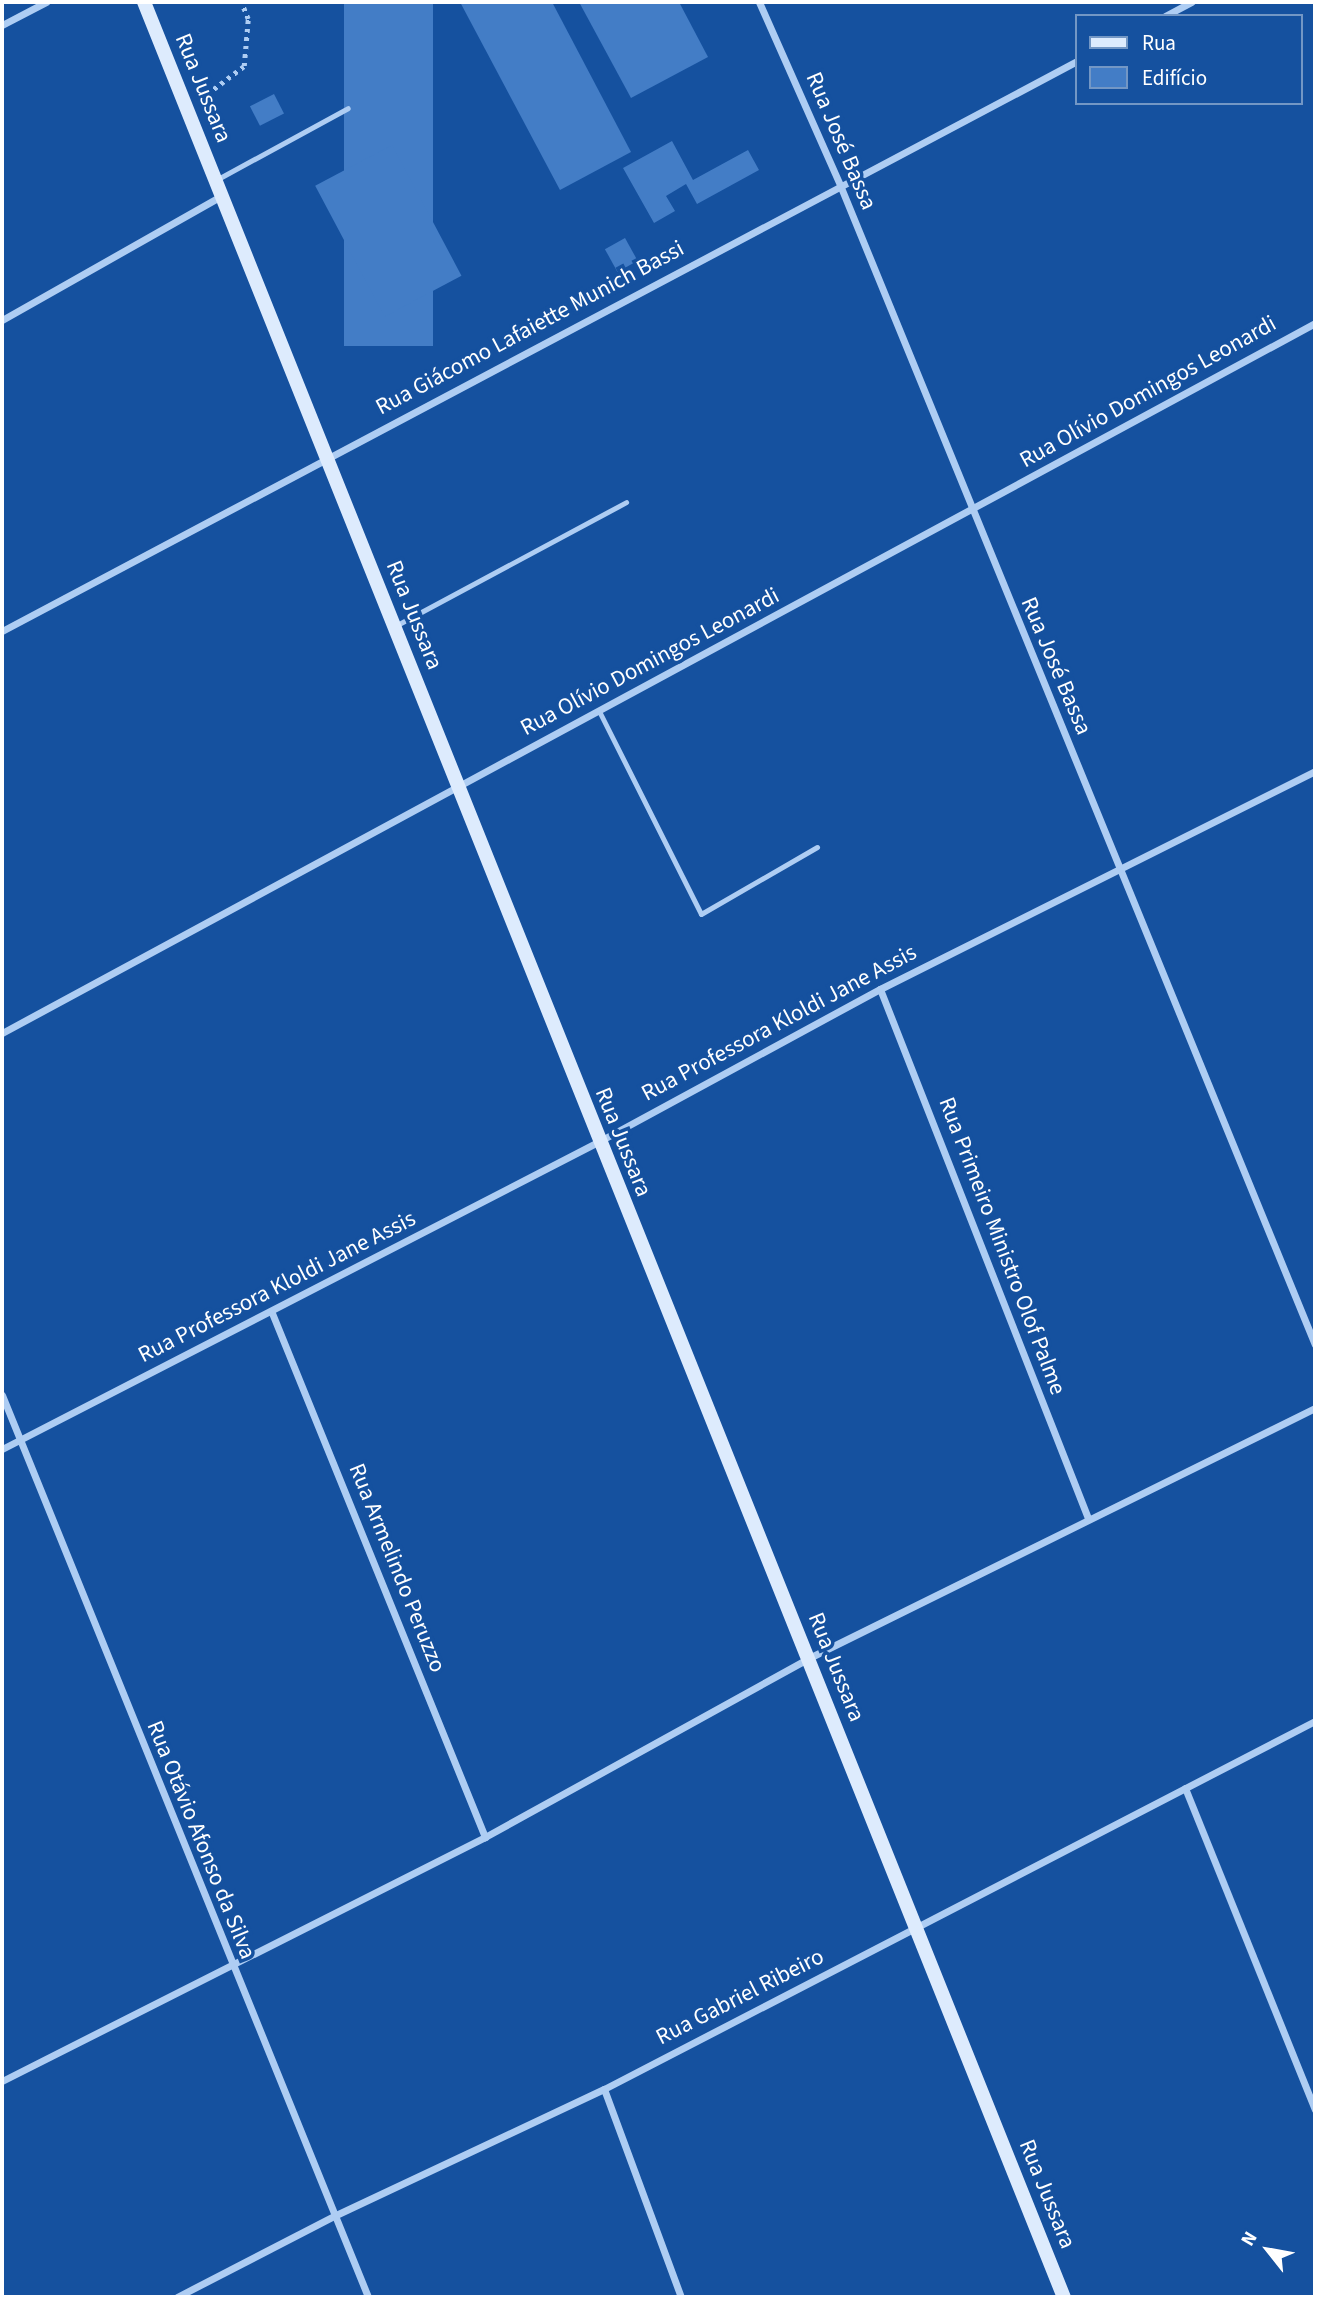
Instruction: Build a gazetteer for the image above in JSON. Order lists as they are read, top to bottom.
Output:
{
  "streets": {
    "street": [
      "Rua Jussara",
      "Rua José Bassa",
      "Rua Giácomo Lafaiette Munich Bassi",
      "Rua Olívio Domingos Leonardi",
      "Rua Professora Kloldi Jane Assis",
      "Rua Primeiro Ministro Olof Palme",
      "Rua Armelindo Peruzzo",
      "Rua Otávio Afonso da Silva",
      "Rua Gabriel Ribeiro"
    ]
  },
  "crossings": [
    ["Rua Jussara", "Rua Giácomo Lafaiette Munich Bassi"],
    ["Rua Jussara", "Rua Olívio Domingos Leonardi"],
    ["Rua Jussara", "Rua Professora Kloldi Jane Assis"],
    ["Rua Jussara", "Rua Gabriel Ribeiro"],
    ["Rua José Bassa", "Rua Giácomo Lafaiette Munich Bassi"],
    ["Rua José Bassa", "Rua Olívio Domingos Leonardi"],
    ["Rua José Bassa", "Rua Professora Kloldi Jane Assis"],
    ["Rua Professora Kloldi Jane Assis", "Rua Primeiro Ministro Olof Palme"],
    ["Rua Professora Kloldi Jane Assis", "Rua Armelindo Peruzzo"],
    ["Rua Professora Kloldi Jane Assis", "Rua Otávio Afonso da Silva"],
    ["Rua Otávio Afonso da Silva", "Rua Gabriel Ribeiro"]
  ],
  "legend": ["Rua", "Edifício"],
  "north": "top left"
}
